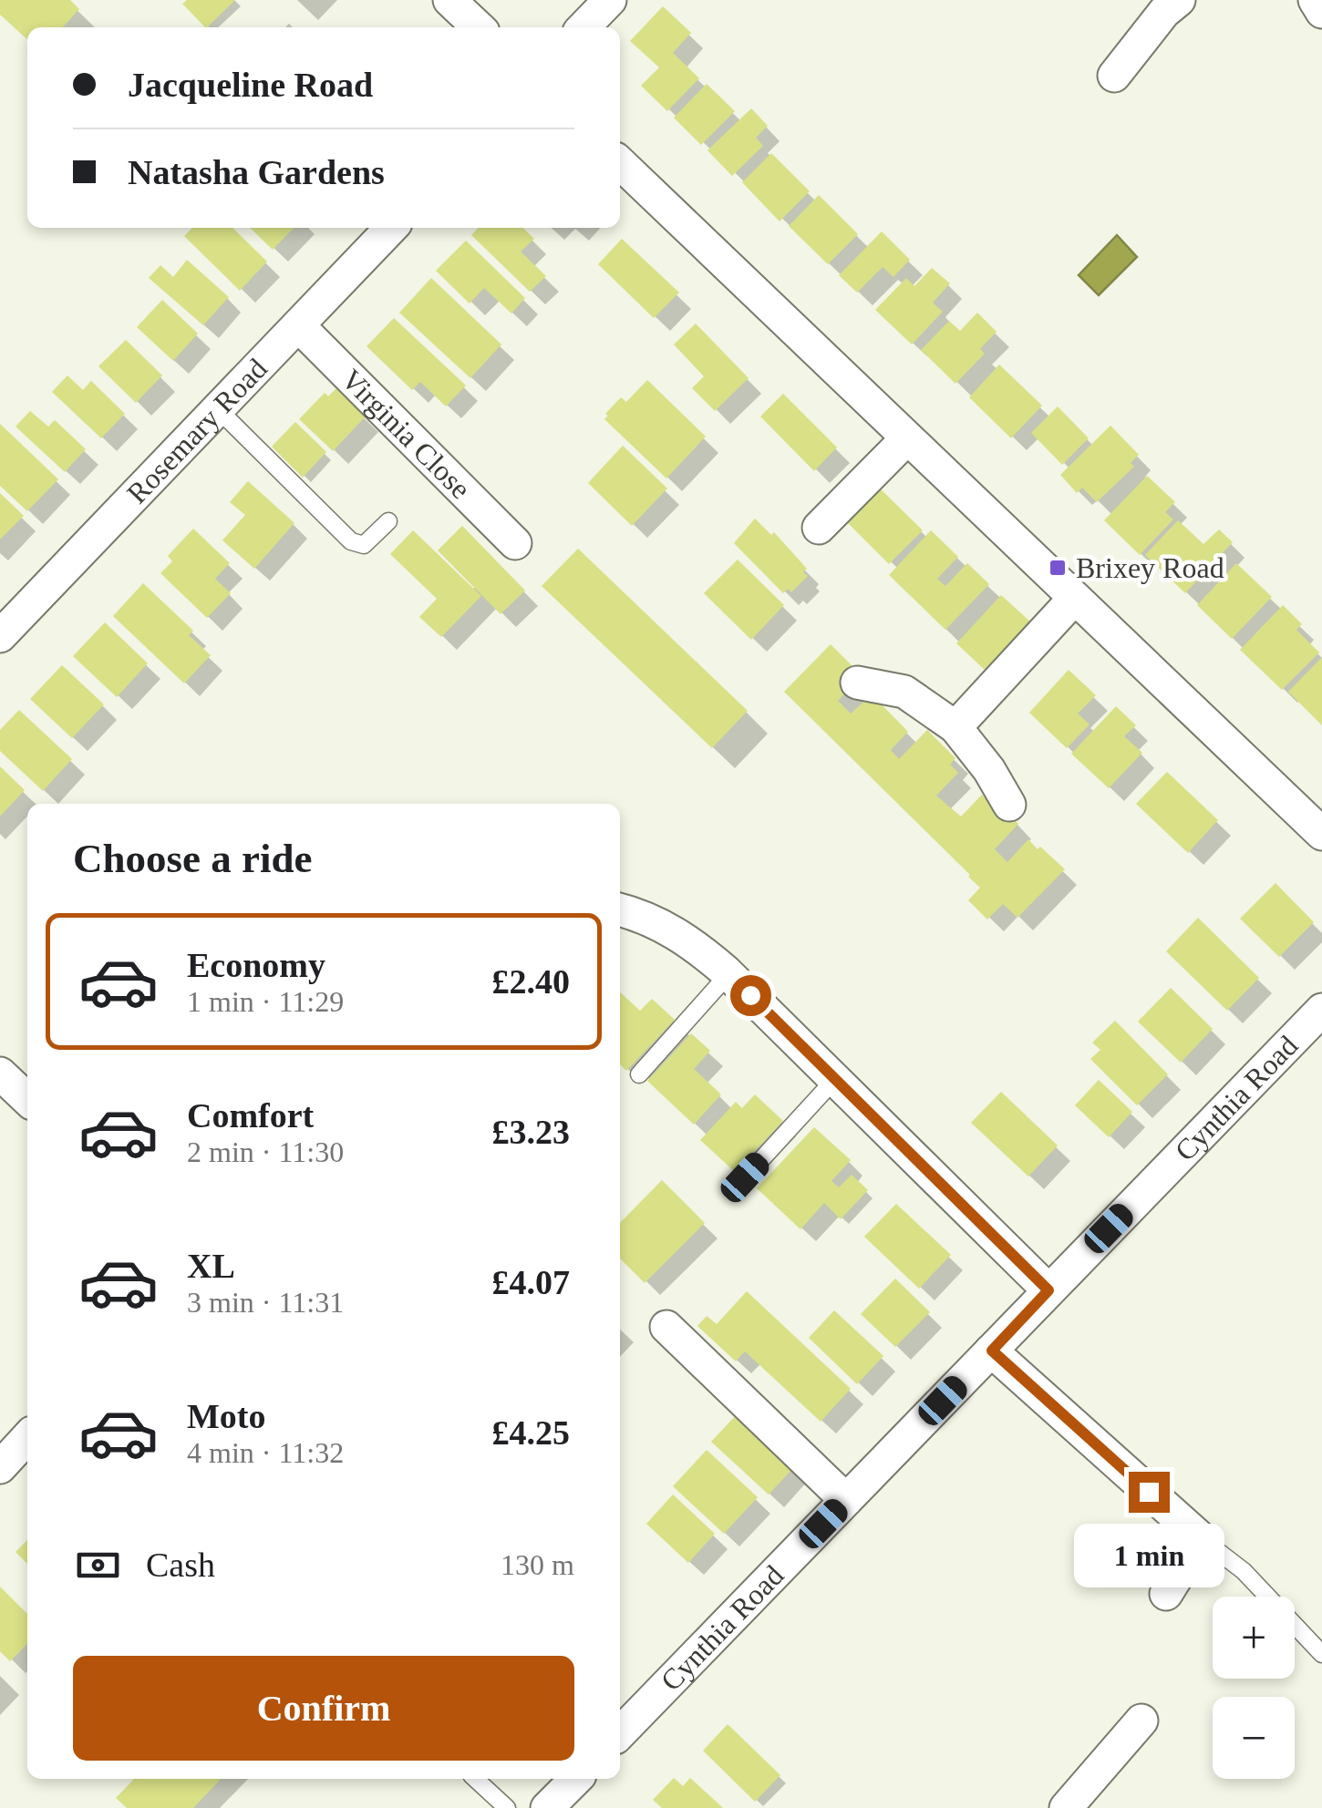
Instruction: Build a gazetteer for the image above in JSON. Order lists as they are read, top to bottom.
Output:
{
  "streets": {
    "street": ["Rosemary Road", "Virginia Close", "Cynthia Road"]
  },
  "crossings": [
    ["Rosemary Road", "Virginia Close"]
  ],
  "places": {
    "transit": ["Brixey Road"]
  },
  "page": {
    "banner": ["Jacqueline Road", "Natasha Gardens"],
    "heading": "Choose a ride",
    "list": [
      {
        "name": "Economy",
        "note": "1 min · 11:29",
        "value": "£2.40"
      },
      {
        "name": "Comfort",
        "note": "2 min · 11:30",
        "value": "£3.23"
      },
      {
        "name": "XL",
        "note": "3 min · 11:31",
        "value": "£4.07"
      },
      {
        "name": "Moto",
        "note": "4 min · 11:32",
        "value": "£4.25"
      }
    ],
    "pay": ["Cash", "130 m"],
    "bubble": "1 min",
    "map_buttons": ["+", "−"],
    "buttons": "Confirm"
  }
}
